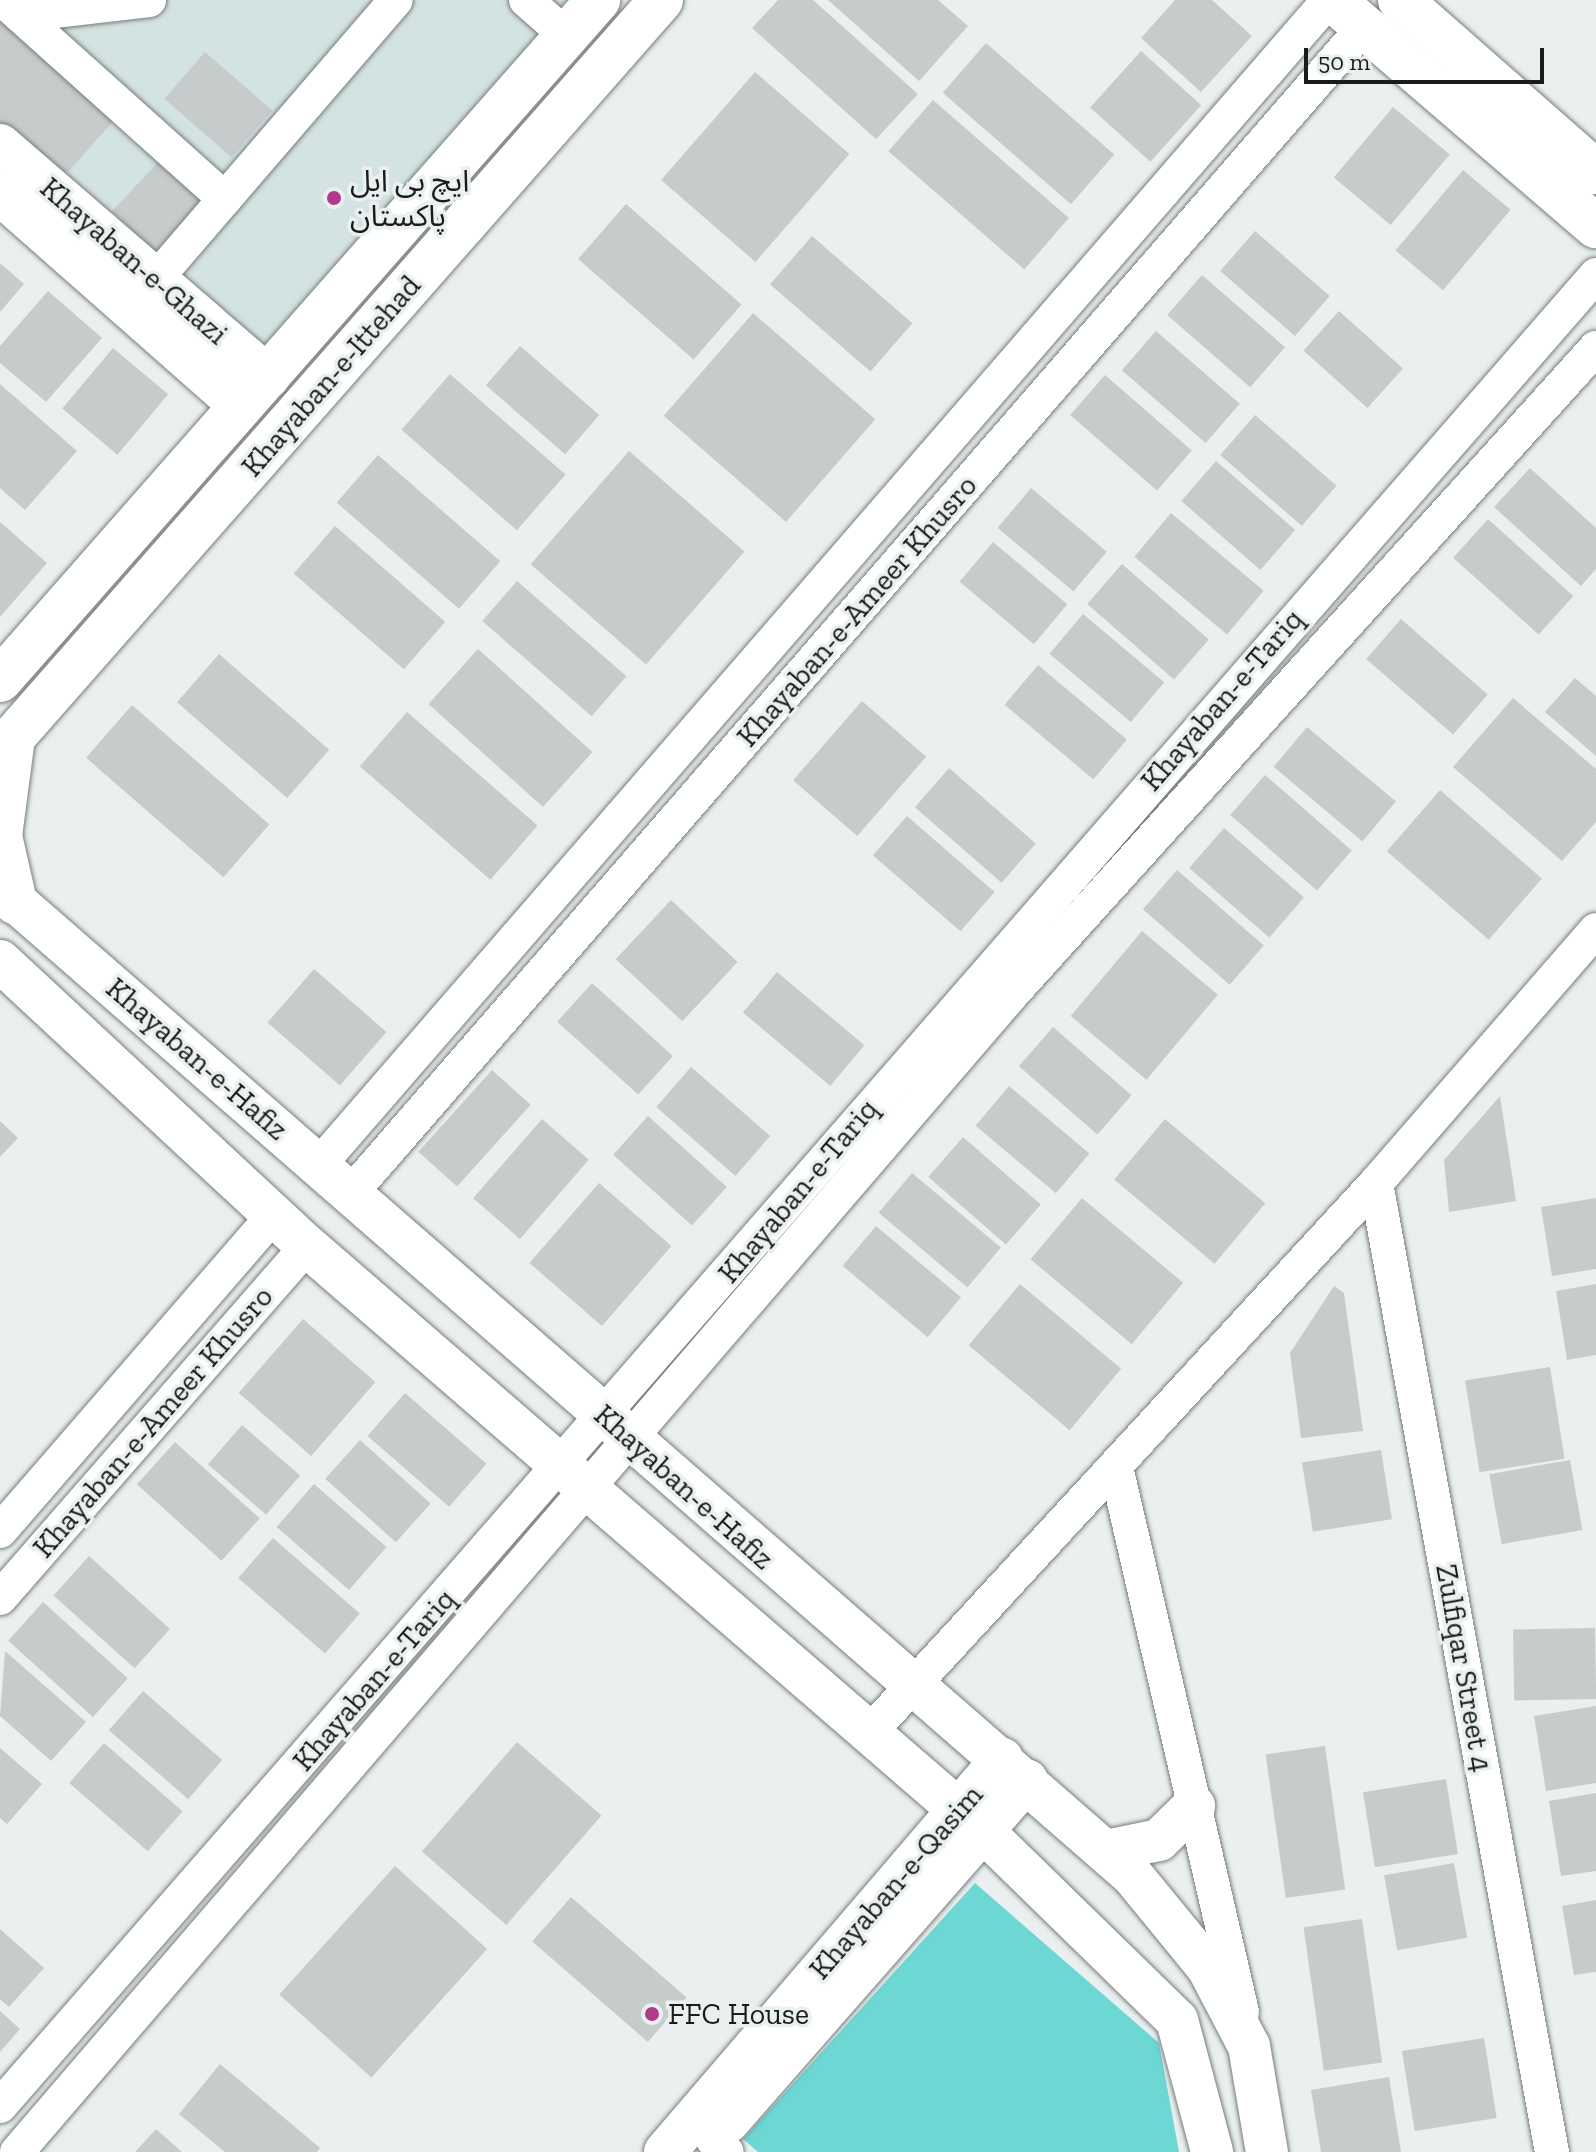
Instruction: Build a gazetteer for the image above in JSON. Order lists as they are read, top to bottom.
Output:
{
  "streets": {
    "main road": ["Khayaban-e-Ittehad"],
    "street": [
      "Khayaban-e-Ghazi",
      "Khayaban-e-Ameer Khusro",
      "Khayaban-e-Tariq",
      "Khayaban-e-Hafiz",
      "Zulfiqar Street 4",
      "Khayaban-e-Qasim"
    ]
  },
  "crossings": [
    ["Khayaban-e-Ghazi", "Khayaban-e-Ittehad"],
    ["Khayaban-e-Ameer Khusro", "Khayaban-e-Hafiz"],
    ["Khayaban-e-Tariq", "Khayaban-e-Hafiz"],
    ["Khayaban-e-Hafiz", "Khayaban-e-Qasim"]
  ],
  "places": ["ایچ بی ایل پاکستان", "FFC House"],
  "scale_bar": "50 m"
}
